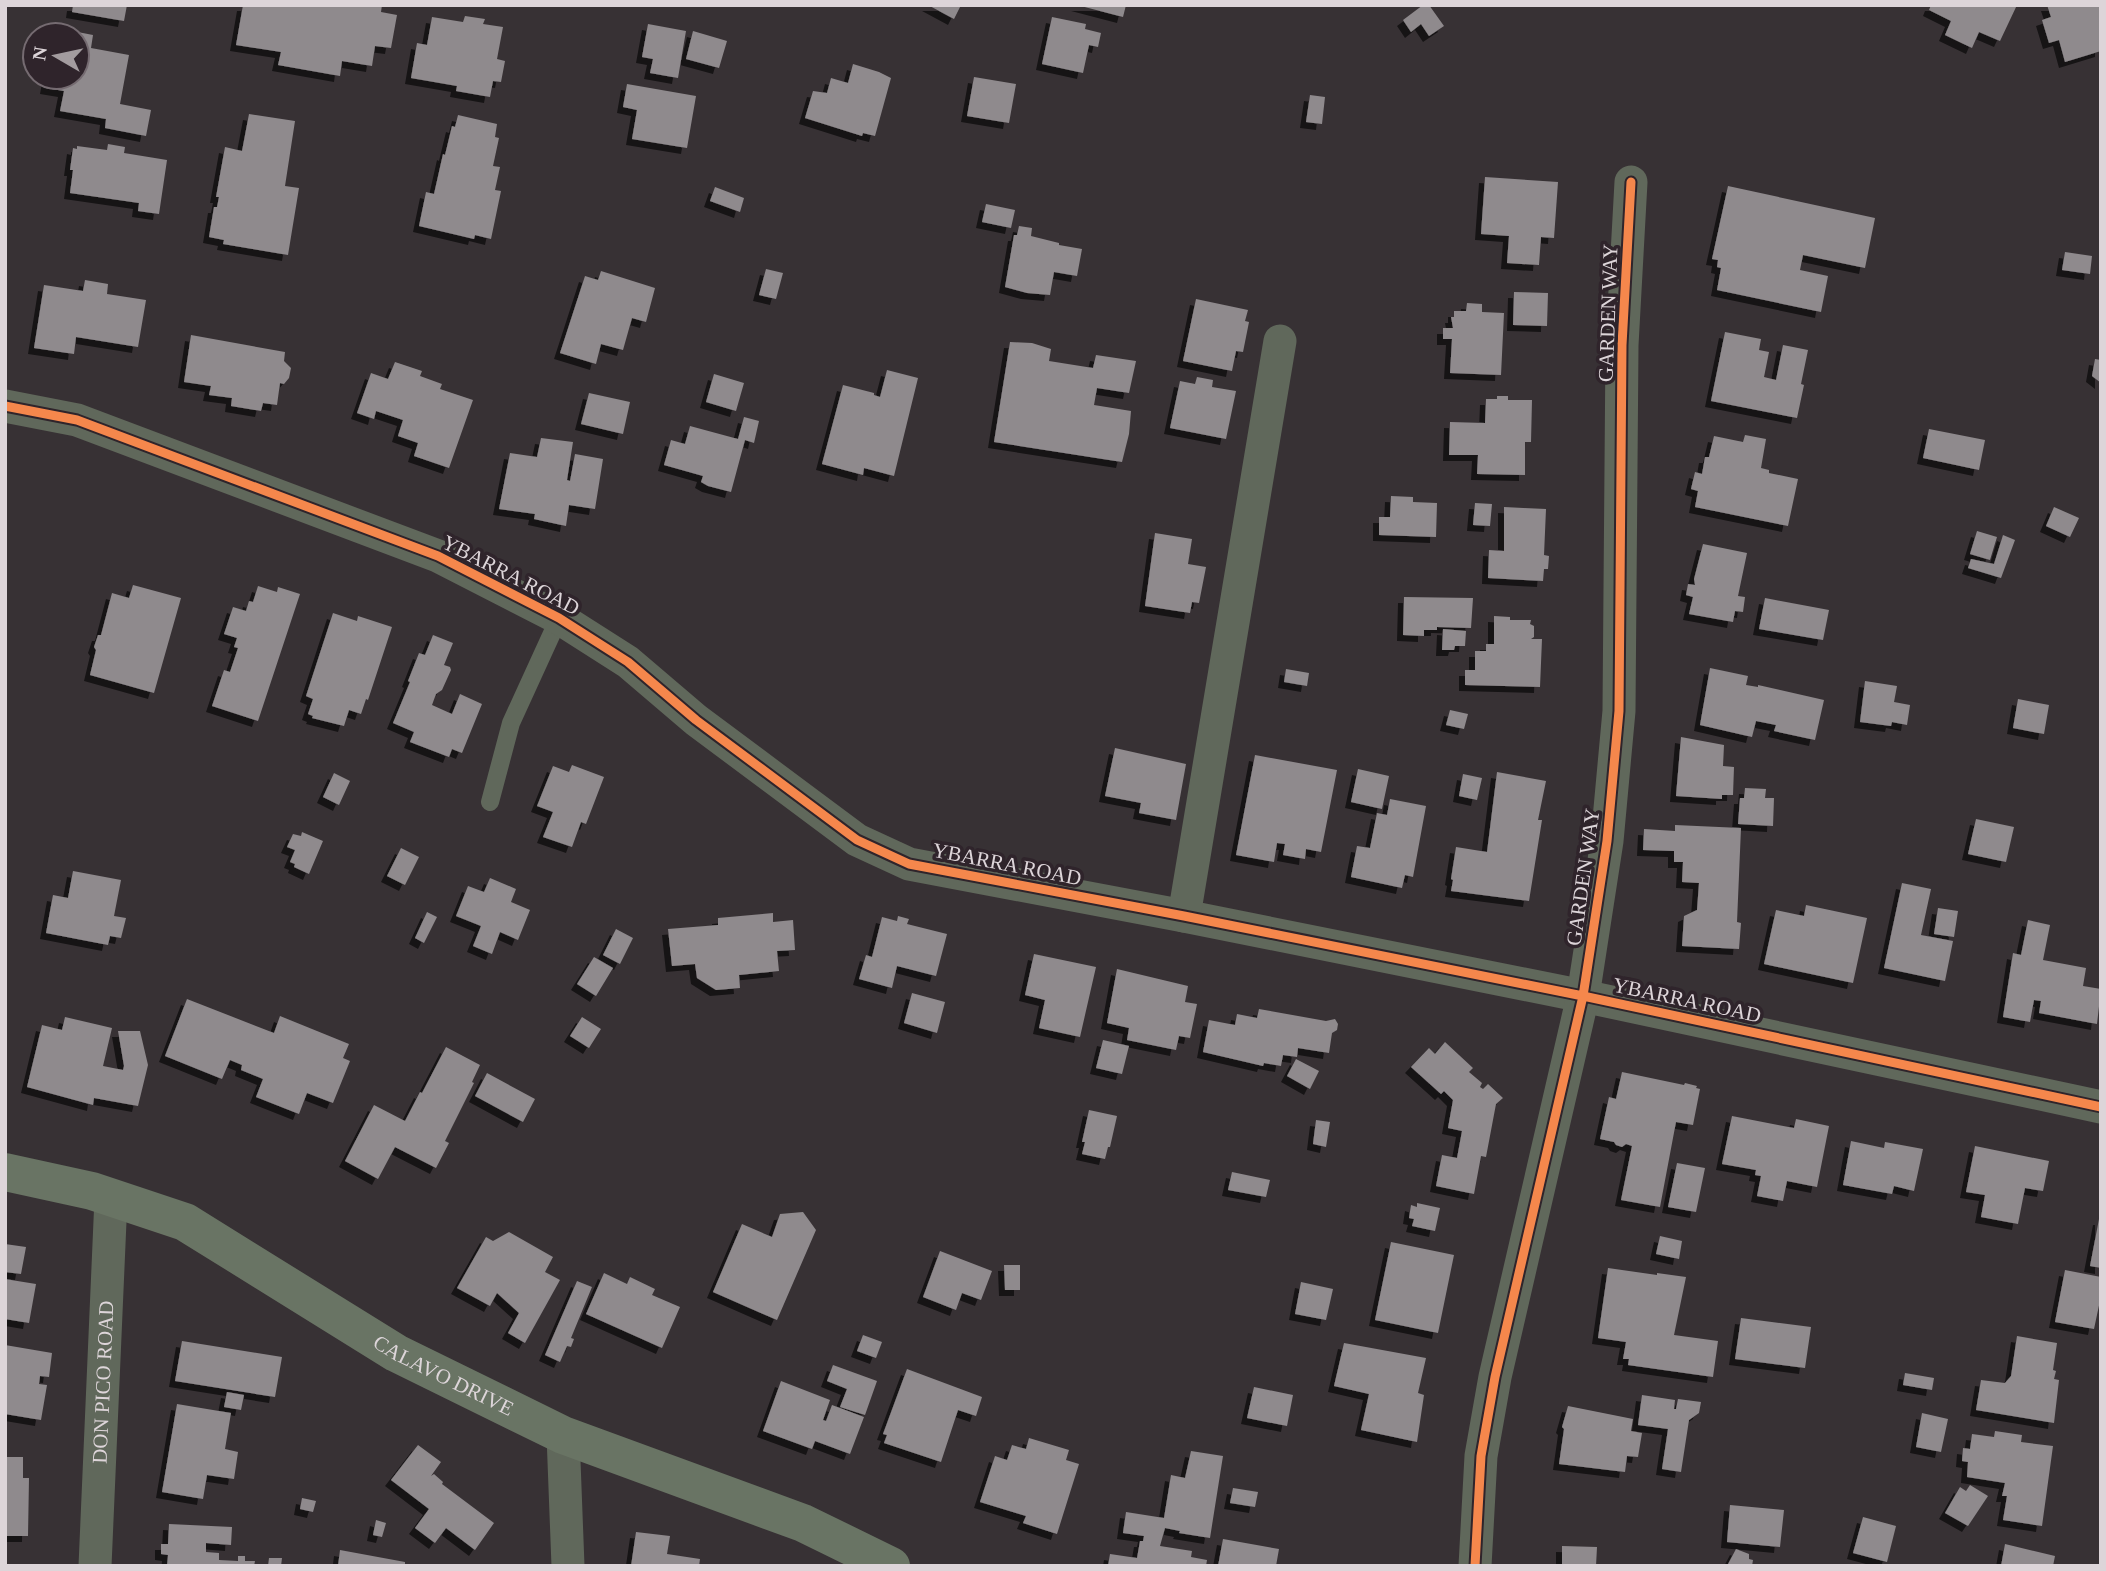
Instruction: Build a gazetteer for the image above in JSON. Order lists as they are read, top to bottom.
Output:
{
  "streets": {
    "street": [
      "GARDEN WAY",
      "YBARRA ROAD",
      "CALAVO DRIVE",
      "DON PICO ROAD"
    ]
  },
  "crossings": [
    ["GARDEN WAY", "YBARRA ROAD"],
    ["CALAVO DRIVE", "DON PICO ROAD"]
  ],
  "north": "left"
}
